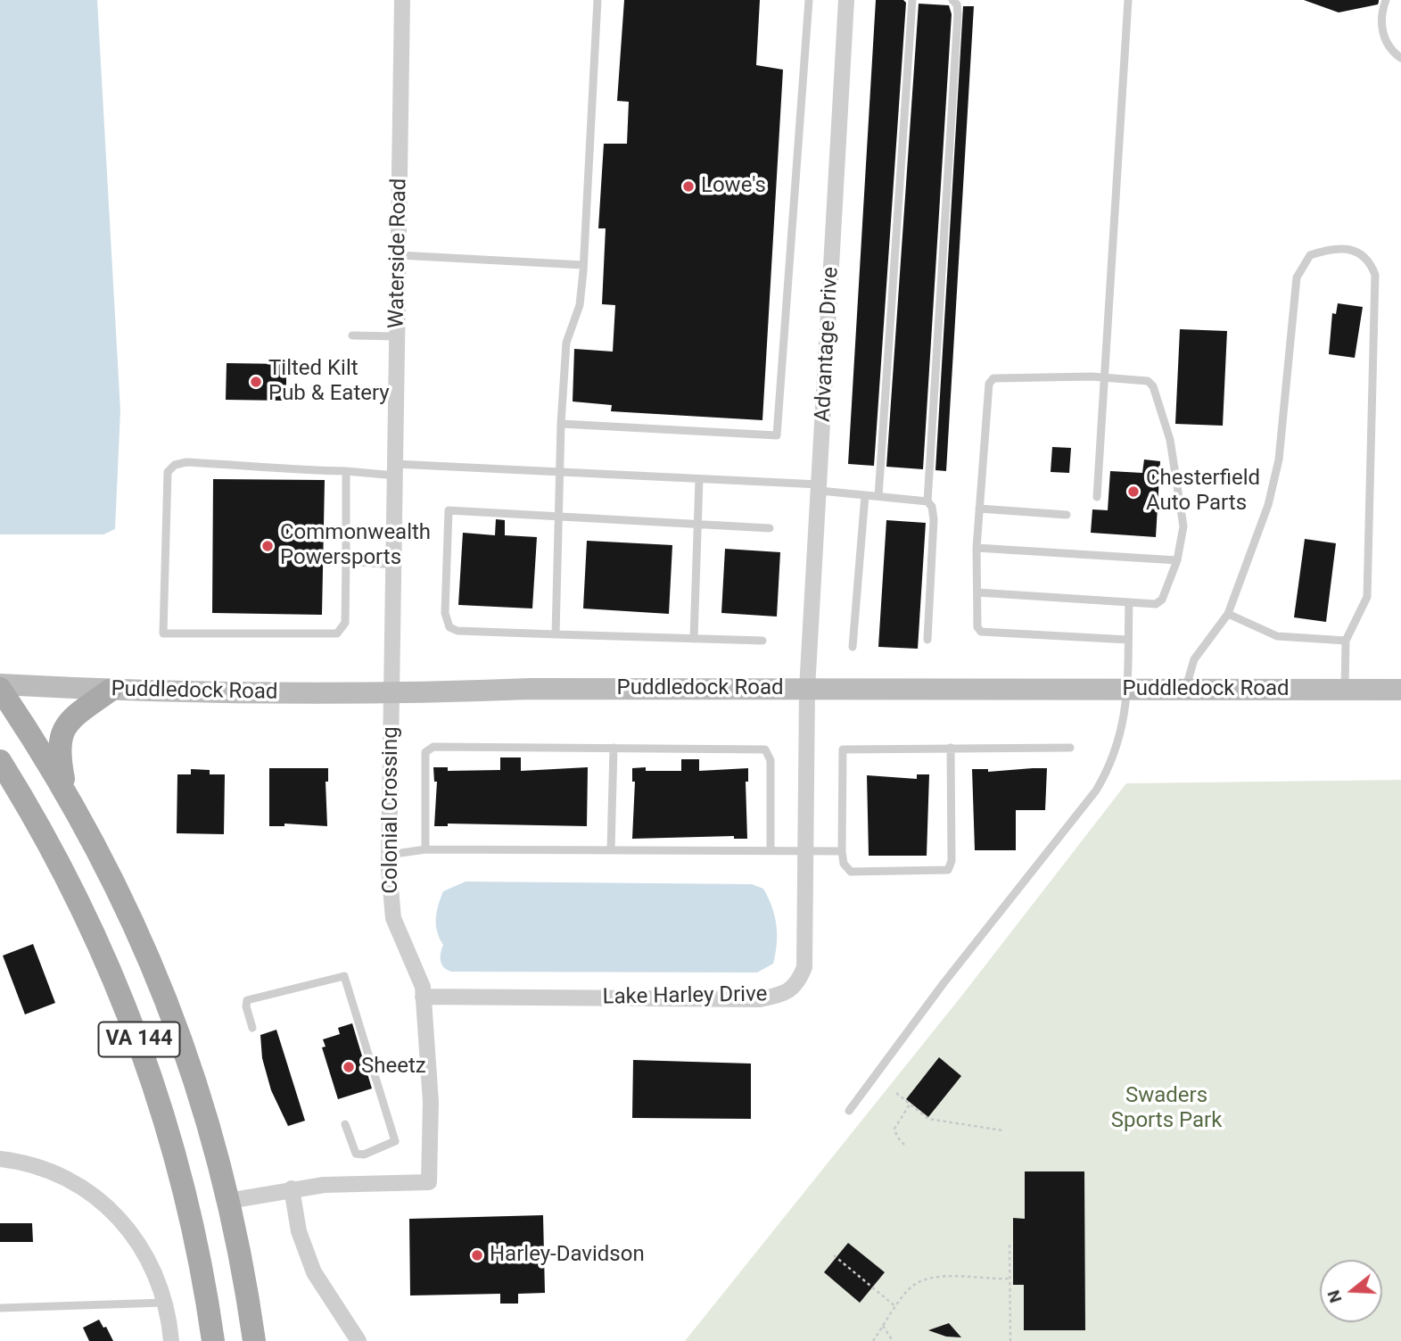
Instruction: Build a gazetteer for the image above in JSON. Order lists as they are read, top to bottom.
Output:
{
  "streets": {
    "main road": ["Puddledock Road", "VA 144"],
    "street": [
      "Waterside Road",
      "Advantage Drive",
      "Colonial Crossing",
      "Lake Harley Drive"
    ]
  },
  "crossings": [
    ["Waterside Road", "Puddledock Road"],
    ["Waterside Road", "Colonial Crossing"],
    ["Advantage Drive", "Puddledock Road"],
    ["Advantage Drive", "Lake Harley Drive"],
    ["Puddledock Road", "Colonial Crossing"],
    ["Puddledock Road", "Lake Harley Drive"],
    ["Puddledock Road", "VA 144"],
    ["Colonial Crossing", "Lake Harley Drive"]
  ],
  "parks": ["Swaders Sports Park"],
  "places": [
    "Lowe's",
    "Tilted Kilt Pub & Eatery",
    "Chesterfield Auto Parts",
    "Commonwealth Powersports",
    "Sheetz",
    "Harley-Davidson"
  ],
  "north": "left"
}
